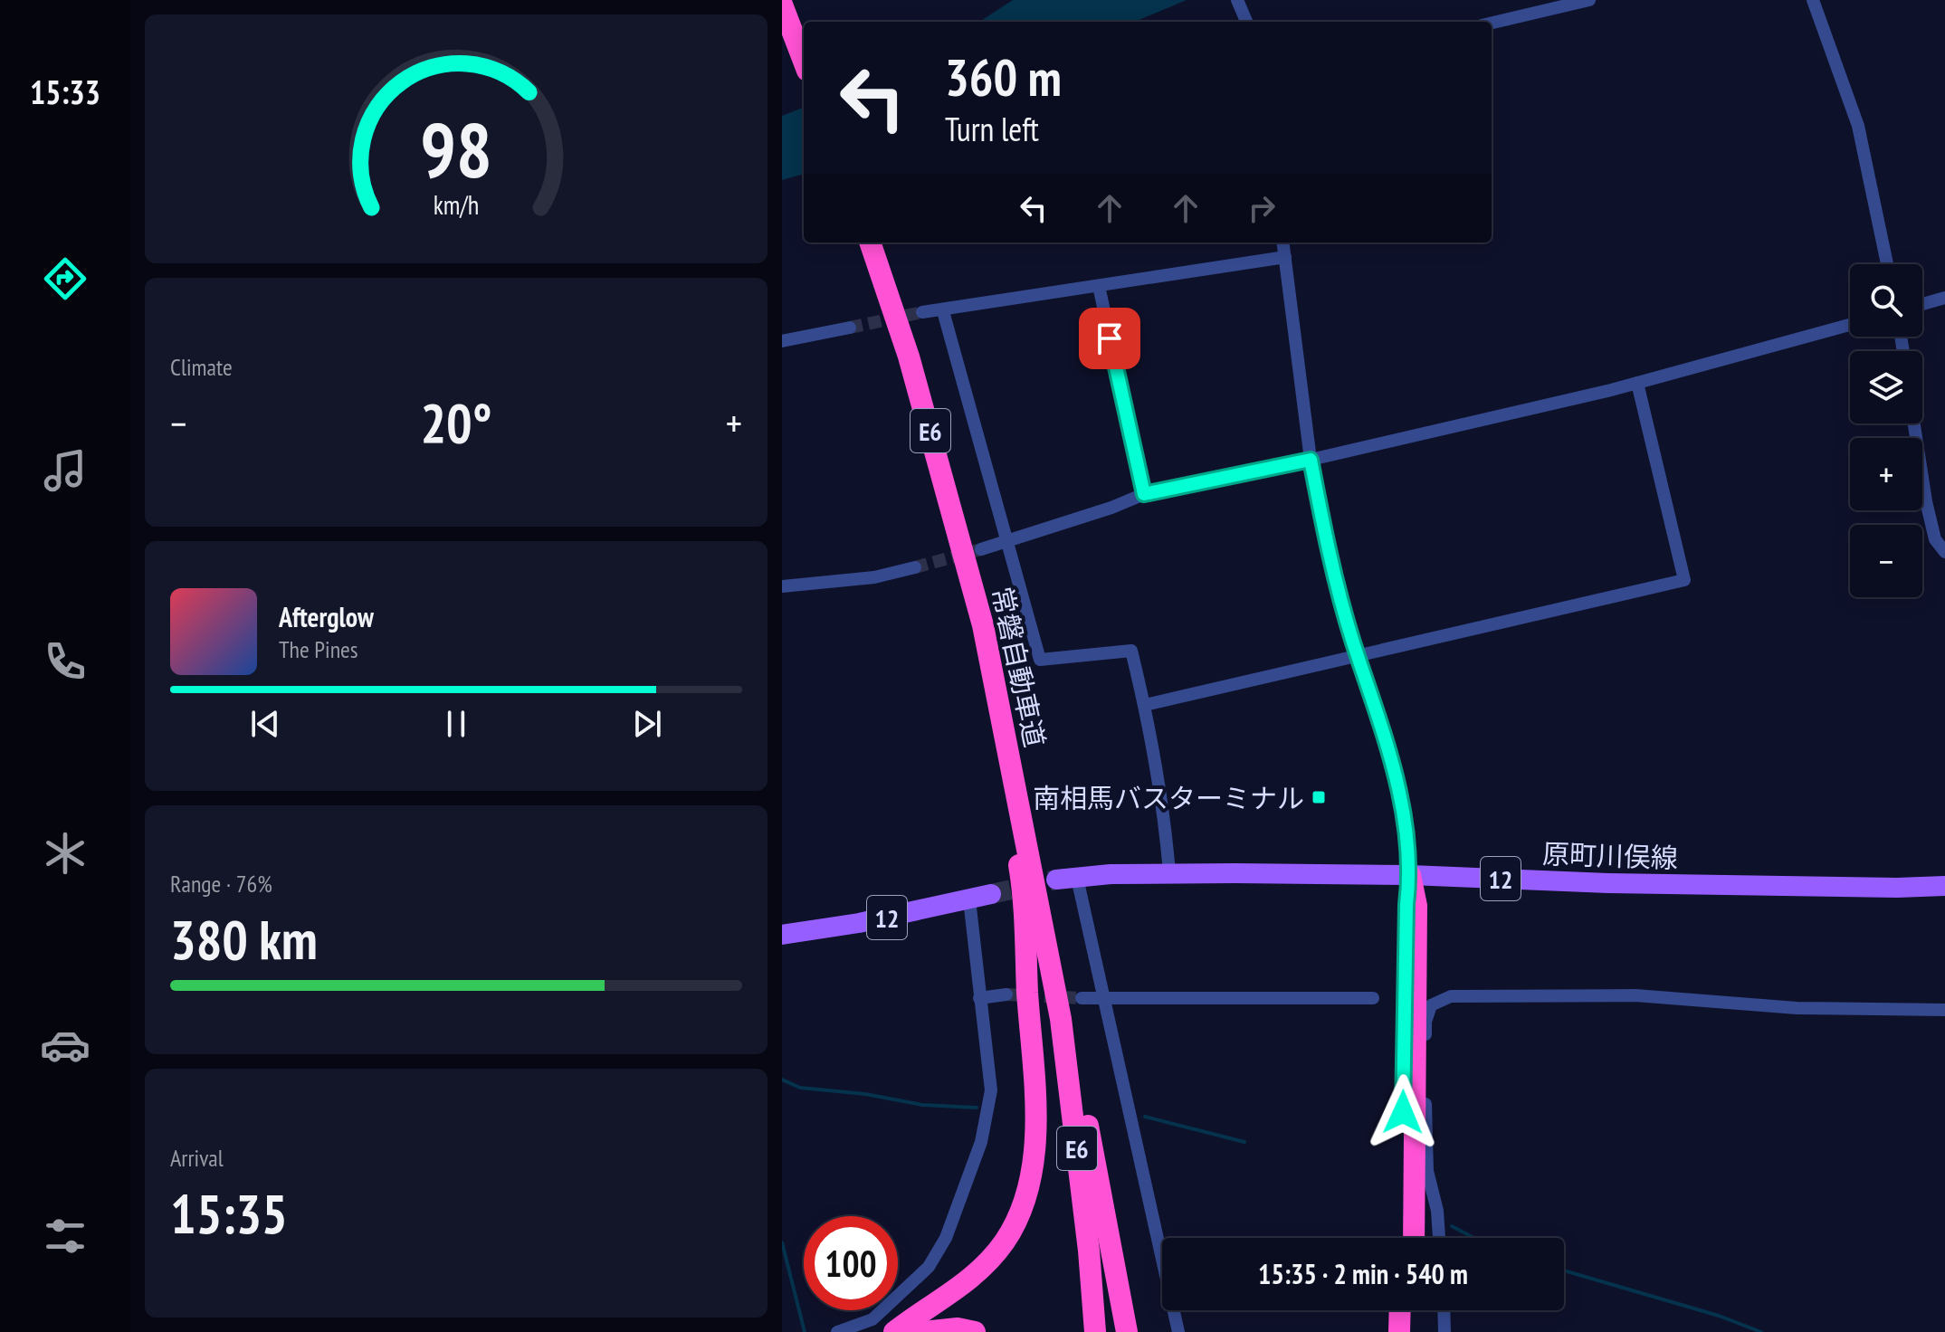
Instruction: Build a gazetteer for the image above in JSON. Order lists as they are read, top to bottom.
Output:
{
  "streets": {
    "highway": ["E6", "常磐自動車道"],
    "main road": ["原町川俣線", "12"]
  },
  "places": {
    "transit": ["南相馬バスターミナル"]
  },
  "page": {
    "tabs": "15:33",
    "turn": ["360 m", "Turn left"],
    "map_buttons": ["+", "−"],
    "tile": [
      "Climate",
      ["Range · 76%", "380 km"],
      ["Arrival", "15:35"]
    ],
    "heat": ["−", "20°", "+"],
    "song": ["Afterglow", "The Pines"],
    "limit": "100",
    "trip": "15:35 · 2 min · 540 m",
    "gauge": ["98", "km/h"]
  }
}
